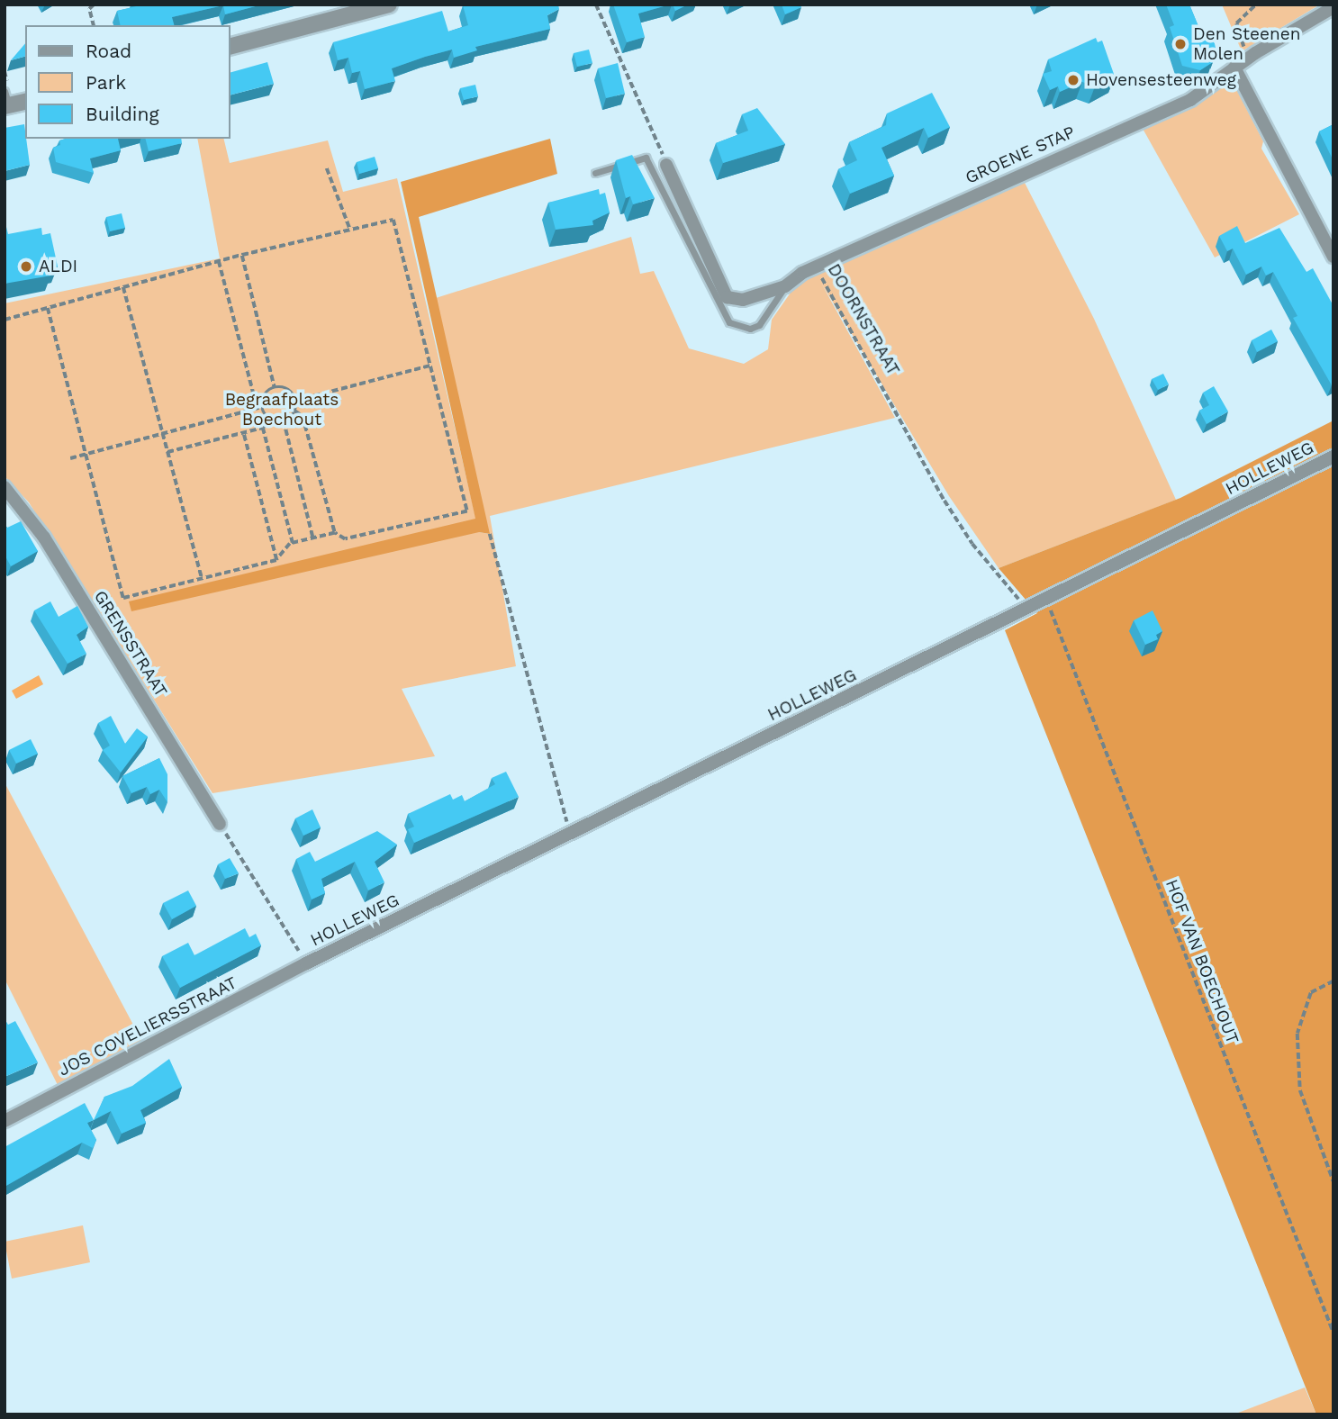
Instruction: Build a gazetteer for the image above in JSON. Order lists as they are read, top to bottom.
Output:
{
  "streets": {
    "street": [
      "GROENE STAP",
      "DOORNSTRAAT",
      "HOLLEWEG",
      "GRENSSTRAAT",
      "JOS COVELIERSSTRAAT"
    ],
    "path": ["HOF VAN BOECHOUT"]
  },
  "crossings": [
    ["GROENE STAP", "DOORNSTRAAT"],
    ["DOORNSTRAAT", "HOLLEWEG"],
    ["HOLLEWEG", "HOF VAN BOECHOUT"],
    ["HOLLEWEG", "JOS COVELIERSSTRAAT"]
  ],
  "parks": ["Begraafplaats Boechout"],
  "places": ["Den Steenen Molen", "Hovensesteenweg", "ALDI"],
  "legend": ["Road", "Park", "Building"]
}
